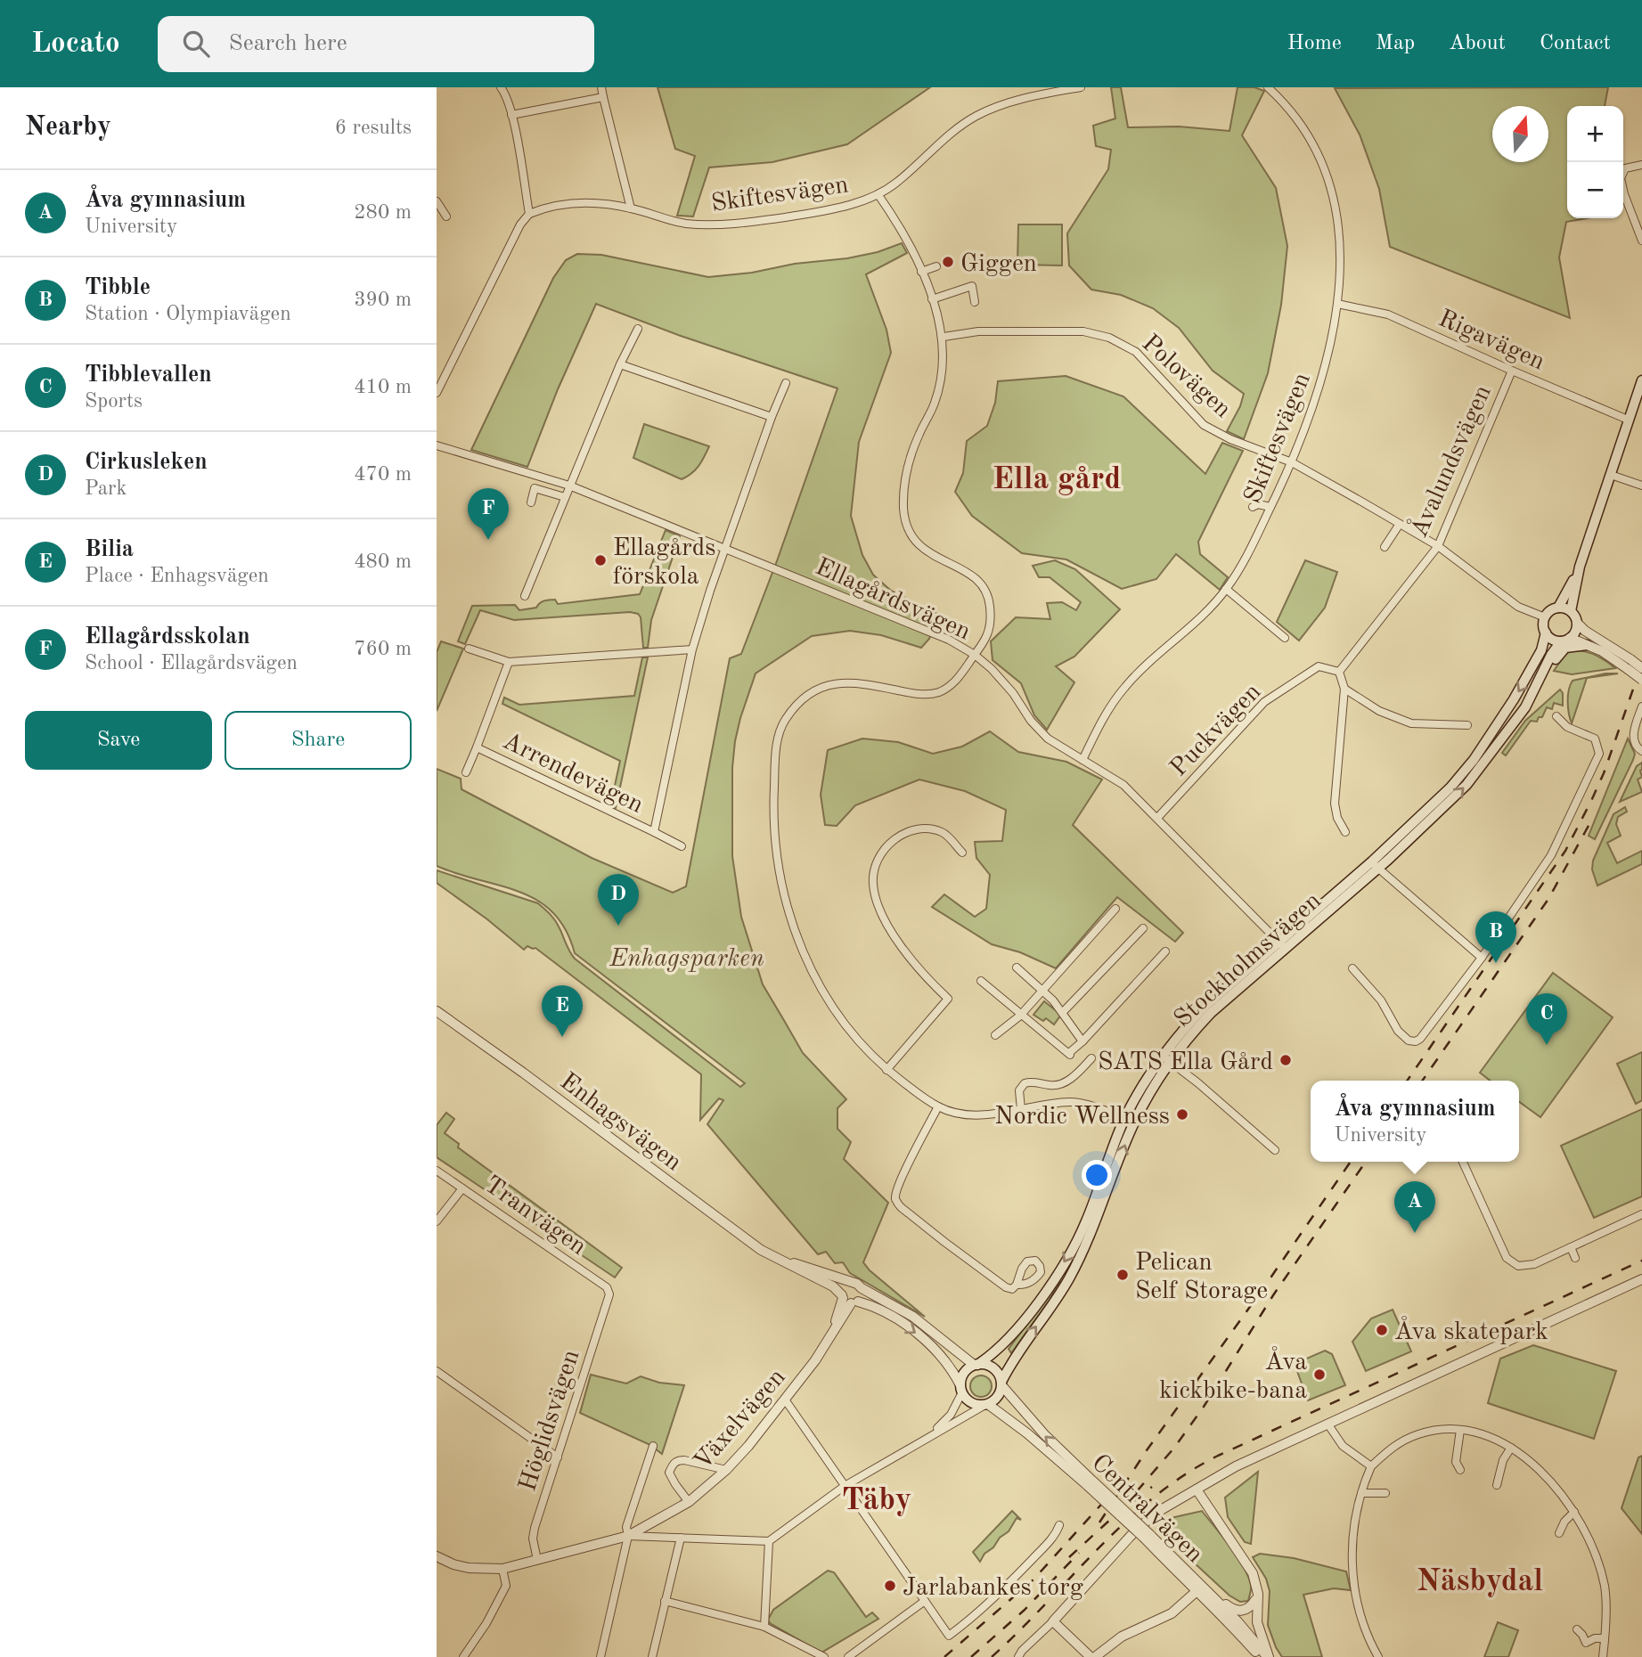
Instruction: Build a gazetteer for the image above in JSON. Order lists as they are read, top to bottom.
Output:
{
  "streets": {
    "main road": ["Stockholmsvägen"],
    "street": [
      "Skiftesvägen",
      "Rigavägen",
      "Polovägen",
      "Åvalundsvägen",
      "Ellagårdsvägen",
      "Puckvägen",
      "Arrendevägen",
      "Enhagsvägen",
      "Tranvägen",
      "Växelvägen",
      "Höglidsvägen",
      "Centralvägen"
    ]
  },
  "crossings": [
    ["Skiftesvägen", "Rigavägen"],
    ["Skiftesvägen", "Polovägen"],
    ["Skiftesvägen", "Ellagårdsvägen"],
    ["Rigavägen", "Åvalundsvägen"],
    ["Polovägen", "Åvalundsvägen"],
    ["Polovägen", "Stockholmsvägen"],
    ["Åvalundsvägen", "Puckvägen"],
    ["Ellagårdsvägen", "Puckvägen"],
    ["Ellagårdsvägen", "Arrendevägen"],
    ["Ellagårdsvägen", "Stockholmsvägen"],
    ["Stockholmsvägen", "Enhagsvägen"],
    ["Stockholmsvägen", "Centralvägen"],
    ["Enhagsvägen", "Växelvägen"],
    ["Enhagsvägen", "Centralvägen"],
    ["Tranvägen", "Höglidsvägen"],
    ["Växelvägen", "Höglidsvägen"]
  ],
  "districts": ["Ella gård", "Täby", "Näsbydal"],
  "parks": ["Enhagsparken"],
  "places": [
    "Giggen",
    "Ellagårds förskola",
    "SATS Ella Gård",
    "Nordic Wellness",
    "Pelican Self Storage",
    "Åva skatepark",
    "Åva kickbike-bana",
    "Jarlabankes torg"
  ],
  "north": "top",
  "page": {
    "header": "Locato",
    "search": "Search here",
    "nav": [
      "Home",
      "Map",
      "About",
      "Contact"
    ],
    "heading": ["Nearby", "6 results"],
    "map_buttons": ["+", "−"],
    "list": [
      {
        "mark": "A",
        "name": "Åva gymnasium",
        "note": "University",
        "value": "280 m"
      },
      {
        "mark": "B",
        "name": "Tibble",
        "note": "Station · Olympiavägen",
        "value": "390 m"
      },
      {
        "mark": "C",
        "name": "Tibblevallen",
        "note": "Sports",
        "value": "410 m"
      },
      {
        "mark": "D",
        "name": "Cirkusleken",
        "note": "Park",
        "value": "470 m"
      },
      {
        "mark": "E",
        "name": "Bilia",
        "note": "Place · Enhagsvägen",
        "value": "480 m"
      },
      {
        "mark": "F",
        "name": "Ellagårdsskolan",
        "note": "School · Ellagårdsvägen",
        "value": "760 m"
      }
    ],
    "pins": [
      "F",
      "D",
      "B",
      "E",
      "C",
      "A"
    ],
    "buttons": ["Save", "Share"],
    "popup": ["Åva gymnasium", "University"]
  }
}
